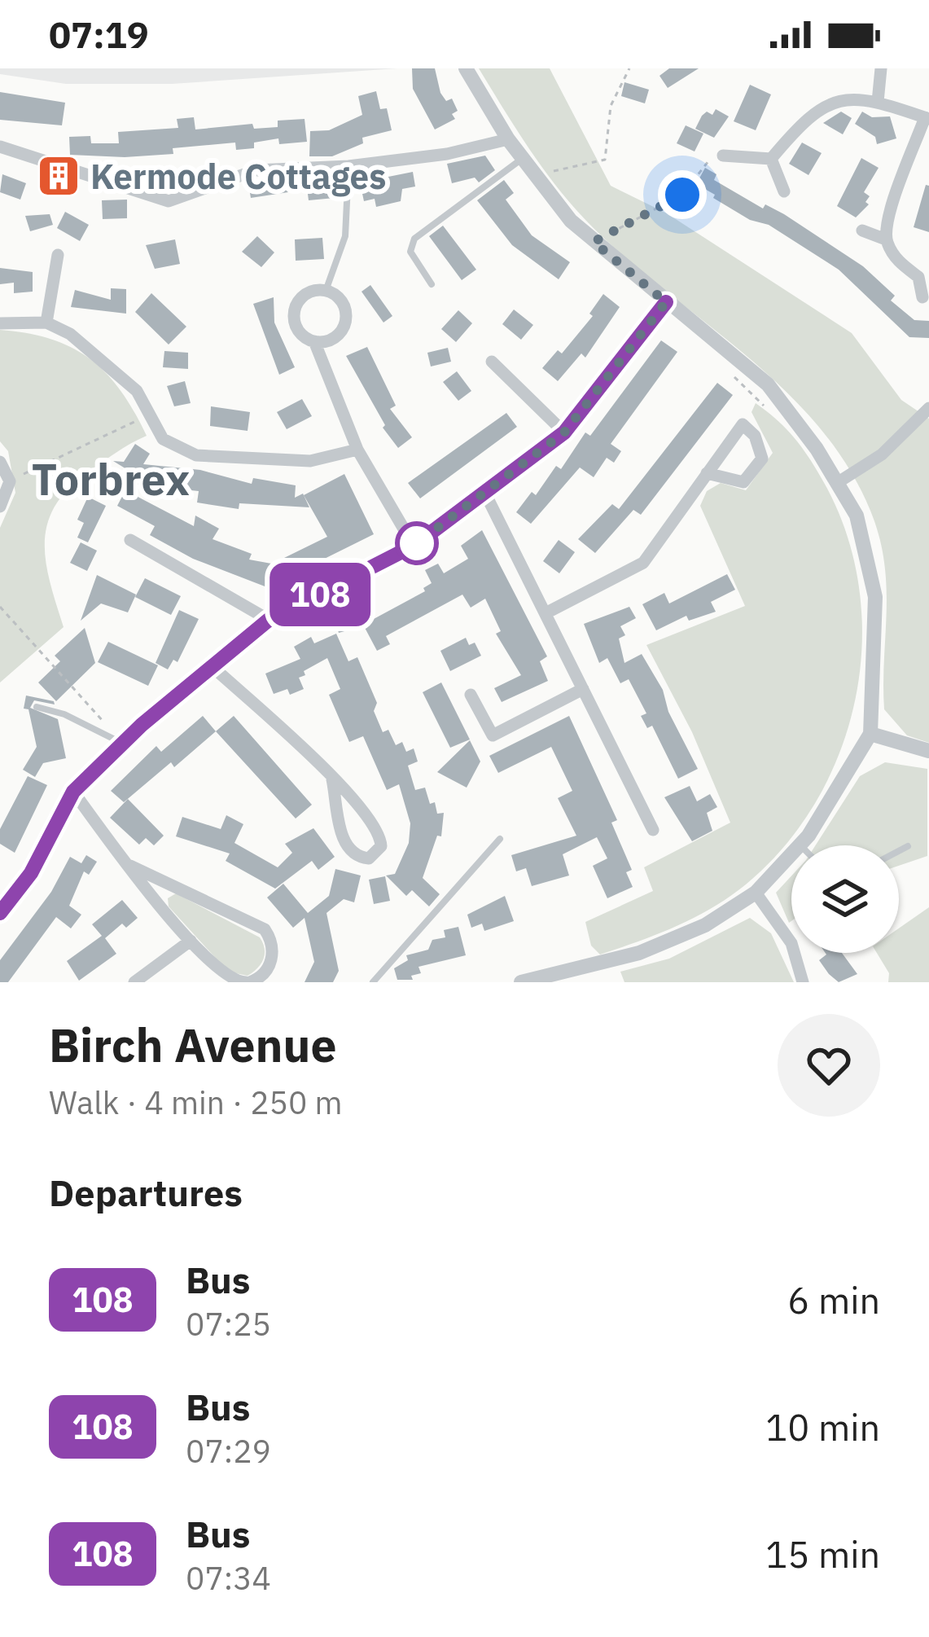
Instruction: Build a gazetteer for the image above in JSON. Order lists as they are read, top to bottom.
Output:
{
  "districts": ["Torbrex"],
  "places": {
    "building": ["Kermode Cottages"]
  },
  "lines": ["bus line 108"],
  "page": {
    "status": "07:19",
    "on_map": "108",
    "heading": [
      ["Birch Avenue", "Walk · 4 min · 250 m"],
      "Departures"
    ],
    "list": [
      {
        "mark": "108",
        "name": "Bus",
        "note": "07:25",
        "value": "6 min"
      },
      {
        "mark": "108",
        "name": "Bus",
        "note": "07:29",
        "value": "10 min"
      },
      {
        "mark": "108",
        "name": "Bus",
        "note": "07:34",
        "value": "15 min"
      }
    ]
  }
}
